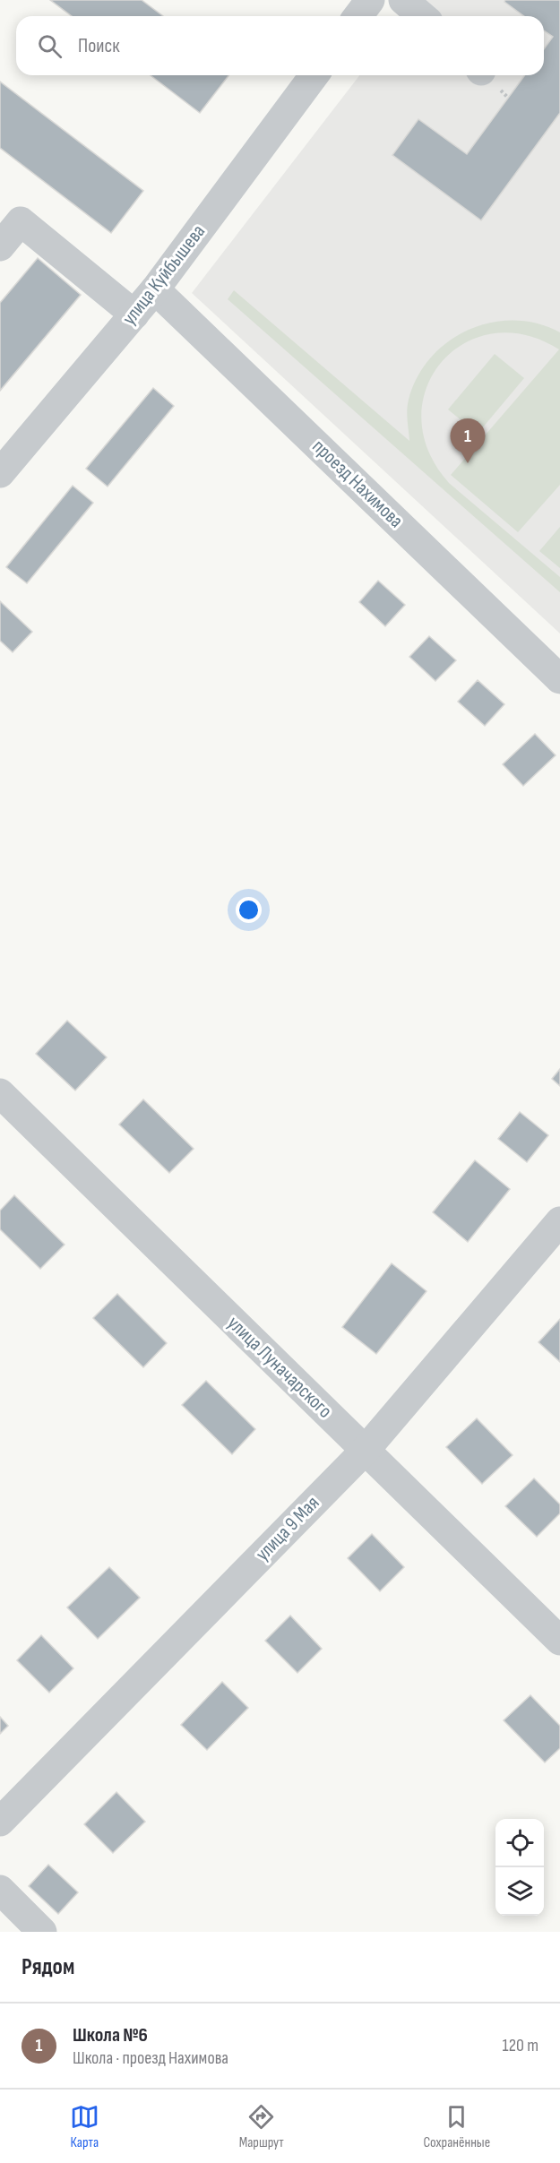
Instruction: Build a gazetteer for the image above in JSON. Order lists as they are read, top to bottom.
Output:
{
  "streets": {
    "street": [
      "улица Куйбышева",
      "проезд Нахимова",
      "улица Луначарского",
      "улица 9 Мая"
    ]
  },
  "crossings": [
    ["улица Куйбышева", "проезд Нахимова"],
    ["улица Луначарского", "улица 9 Мая"]
  ],
  "page": {
    "search": "Поиск",
    "pins": "1",
    "heading": "Рядом",
    "list": [
      {
        "mark": "1",
        "name": "Школа №6",
        "note": "Школа · проезд Нахимова",
        "value": "120 m"
      }
    ],
    "nav": ["Карта", "Маршрут", "Сохранённые"]
  }
}
